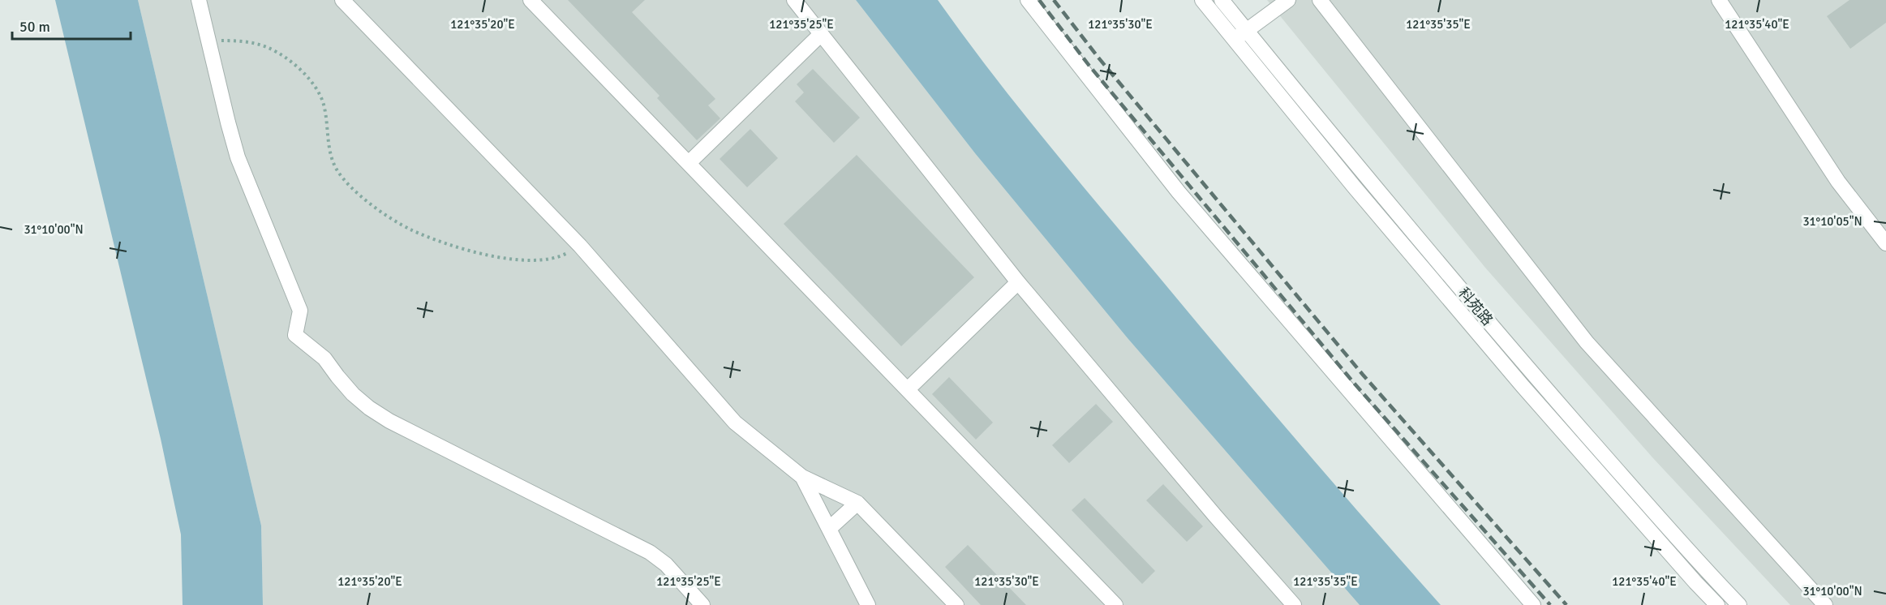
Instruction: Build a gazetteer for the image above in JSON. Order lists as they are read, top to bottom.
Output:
{
  "streets": {
    "street": ["科苑路"]
  },
  "scale_bar": "50 m",
  "coordinates": [
    "121°35'20\"E",
    "121°35'25\"E",
    "121°35'30\"E",
    "121°35'35\"E",
    "121°35'40\"E",
    "31°10'05\"N",
    "31°10'00\"N"
  ]
}
